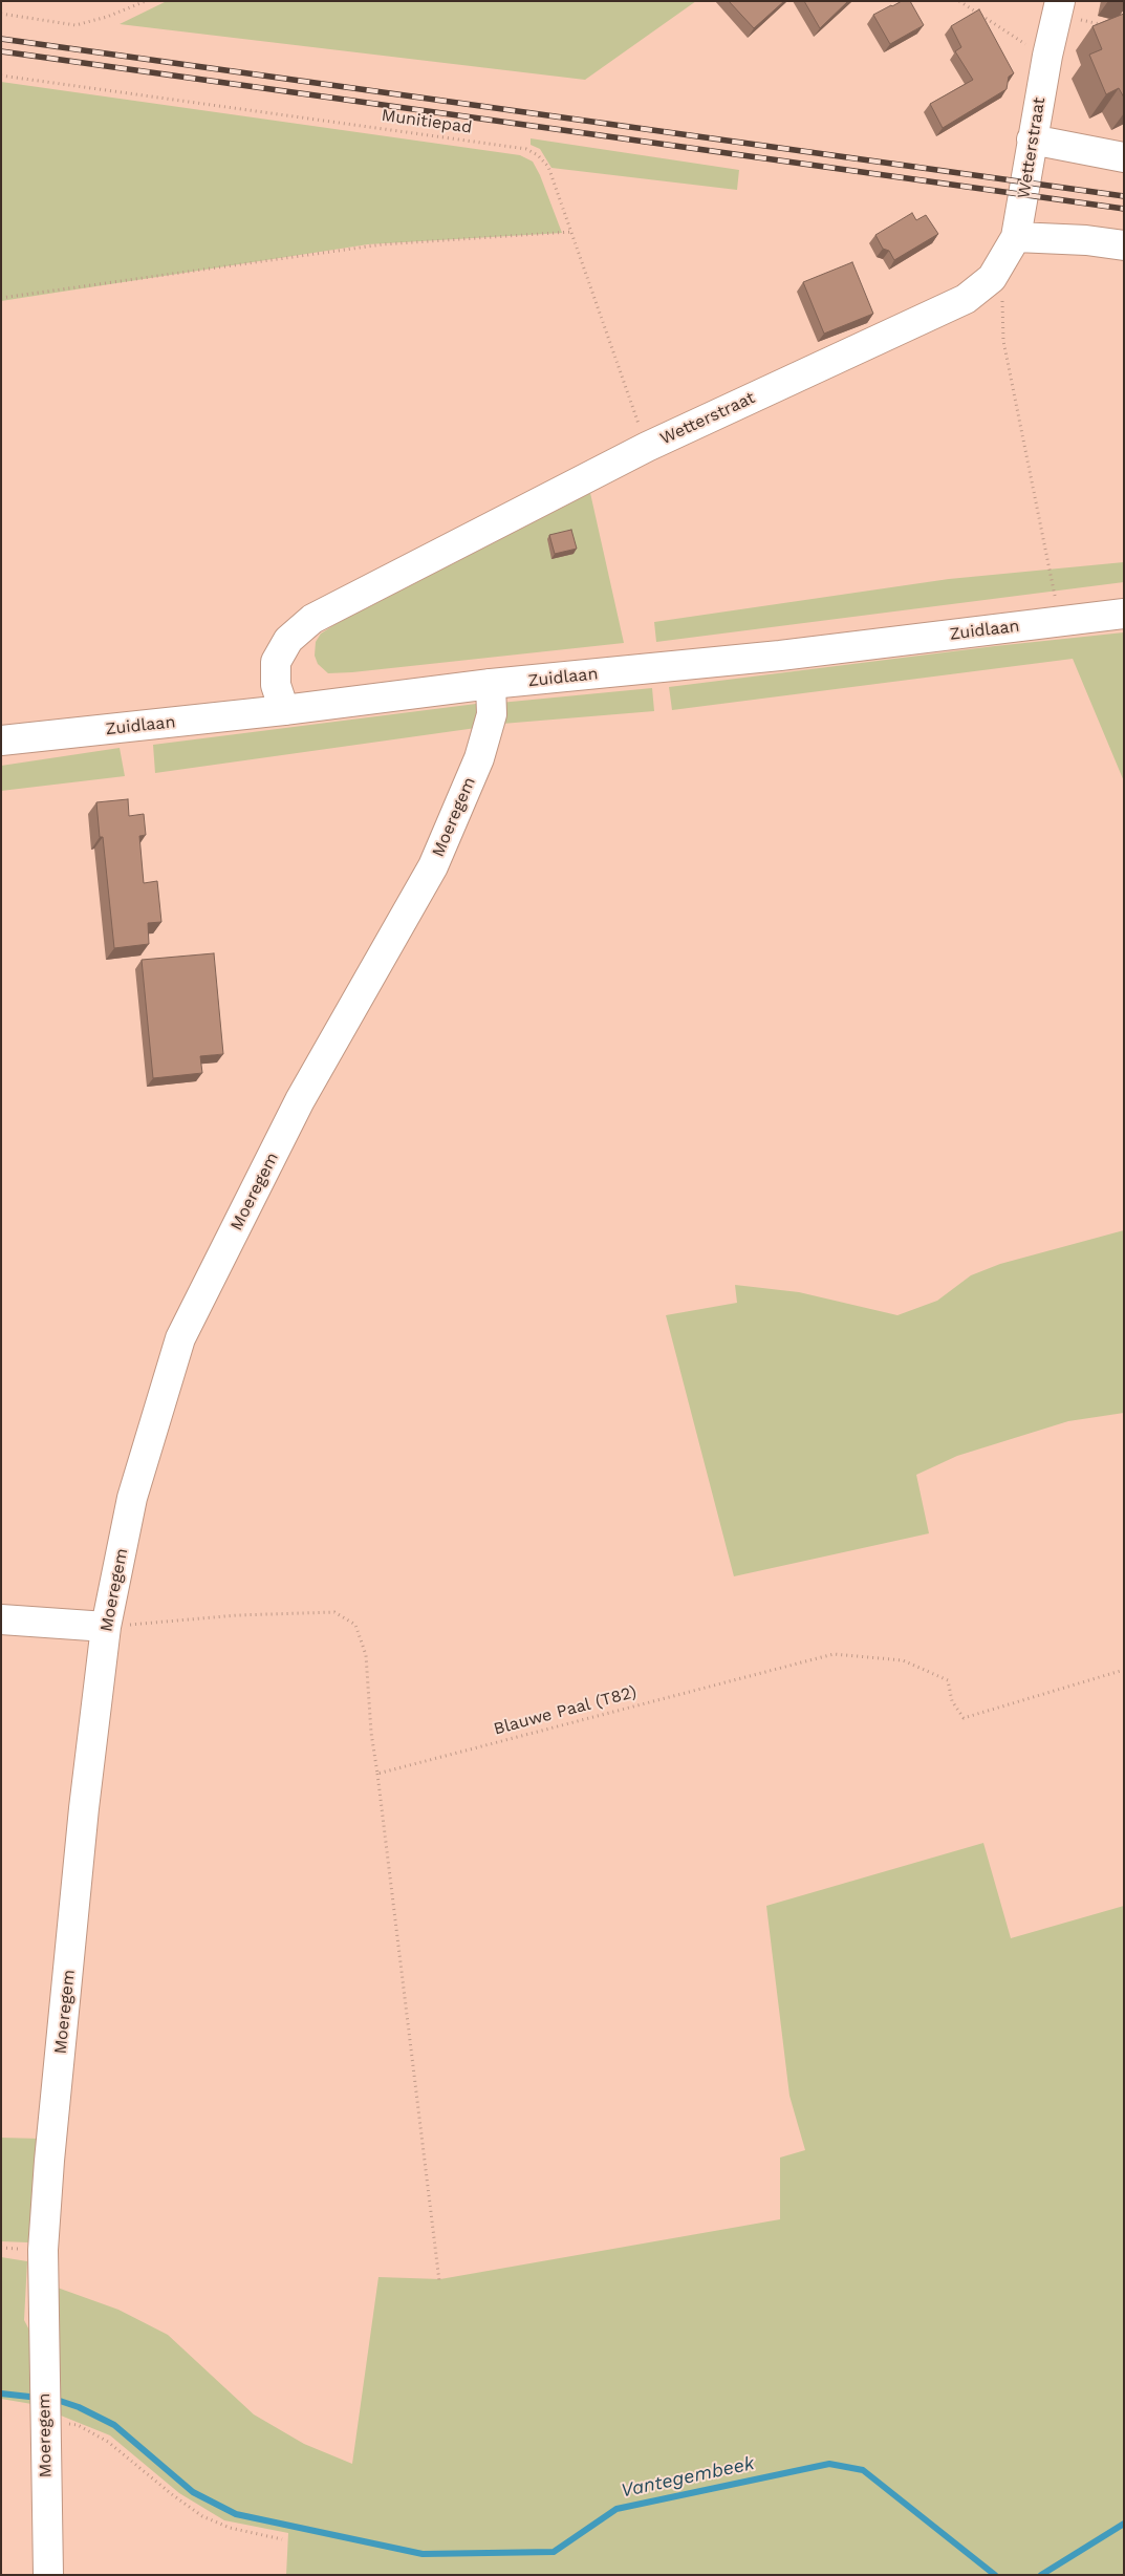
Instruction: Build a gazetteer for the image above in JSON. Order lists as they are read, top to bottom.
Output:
{
  "streets": {
    "street": ["Wetterstraat", "Zuidlaan", "Moeregem"],
    "path": ["Munitiepad", "Blauwe Paal (T82)"]
  },
  "crossings": [
    ["Munitiepad", "Wetterstraat"],
    ["Wetterstraat", "Zuidlaan"],
    ["Zuidlaan", "Moeregem"]
  ],
  "water": ["Vantegembeek"]
}
